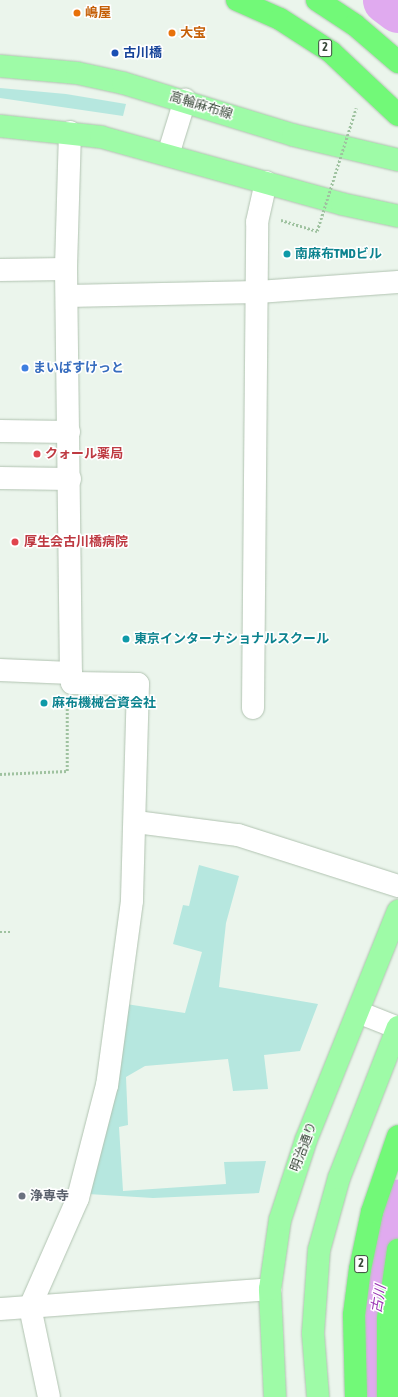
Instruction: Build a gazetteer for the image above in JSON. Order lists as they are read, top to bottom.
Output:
{
  "streets": {
    "highway": ["2"],
    "main road": ["高輪麻布線", "明治通り"]
  },
  "water": ["古川"],
  "places": [
    "嶋屋",
    "大宝",
    "古川橋",
    "南麻布TMDビル",
    "まいばすけっと",
    "クォール薬局",
    "厚生会古川橋病院",
    "東京インターナショナルスクール",
    "麻布機械合資会社",
    "浄専寺"
  ]
}
